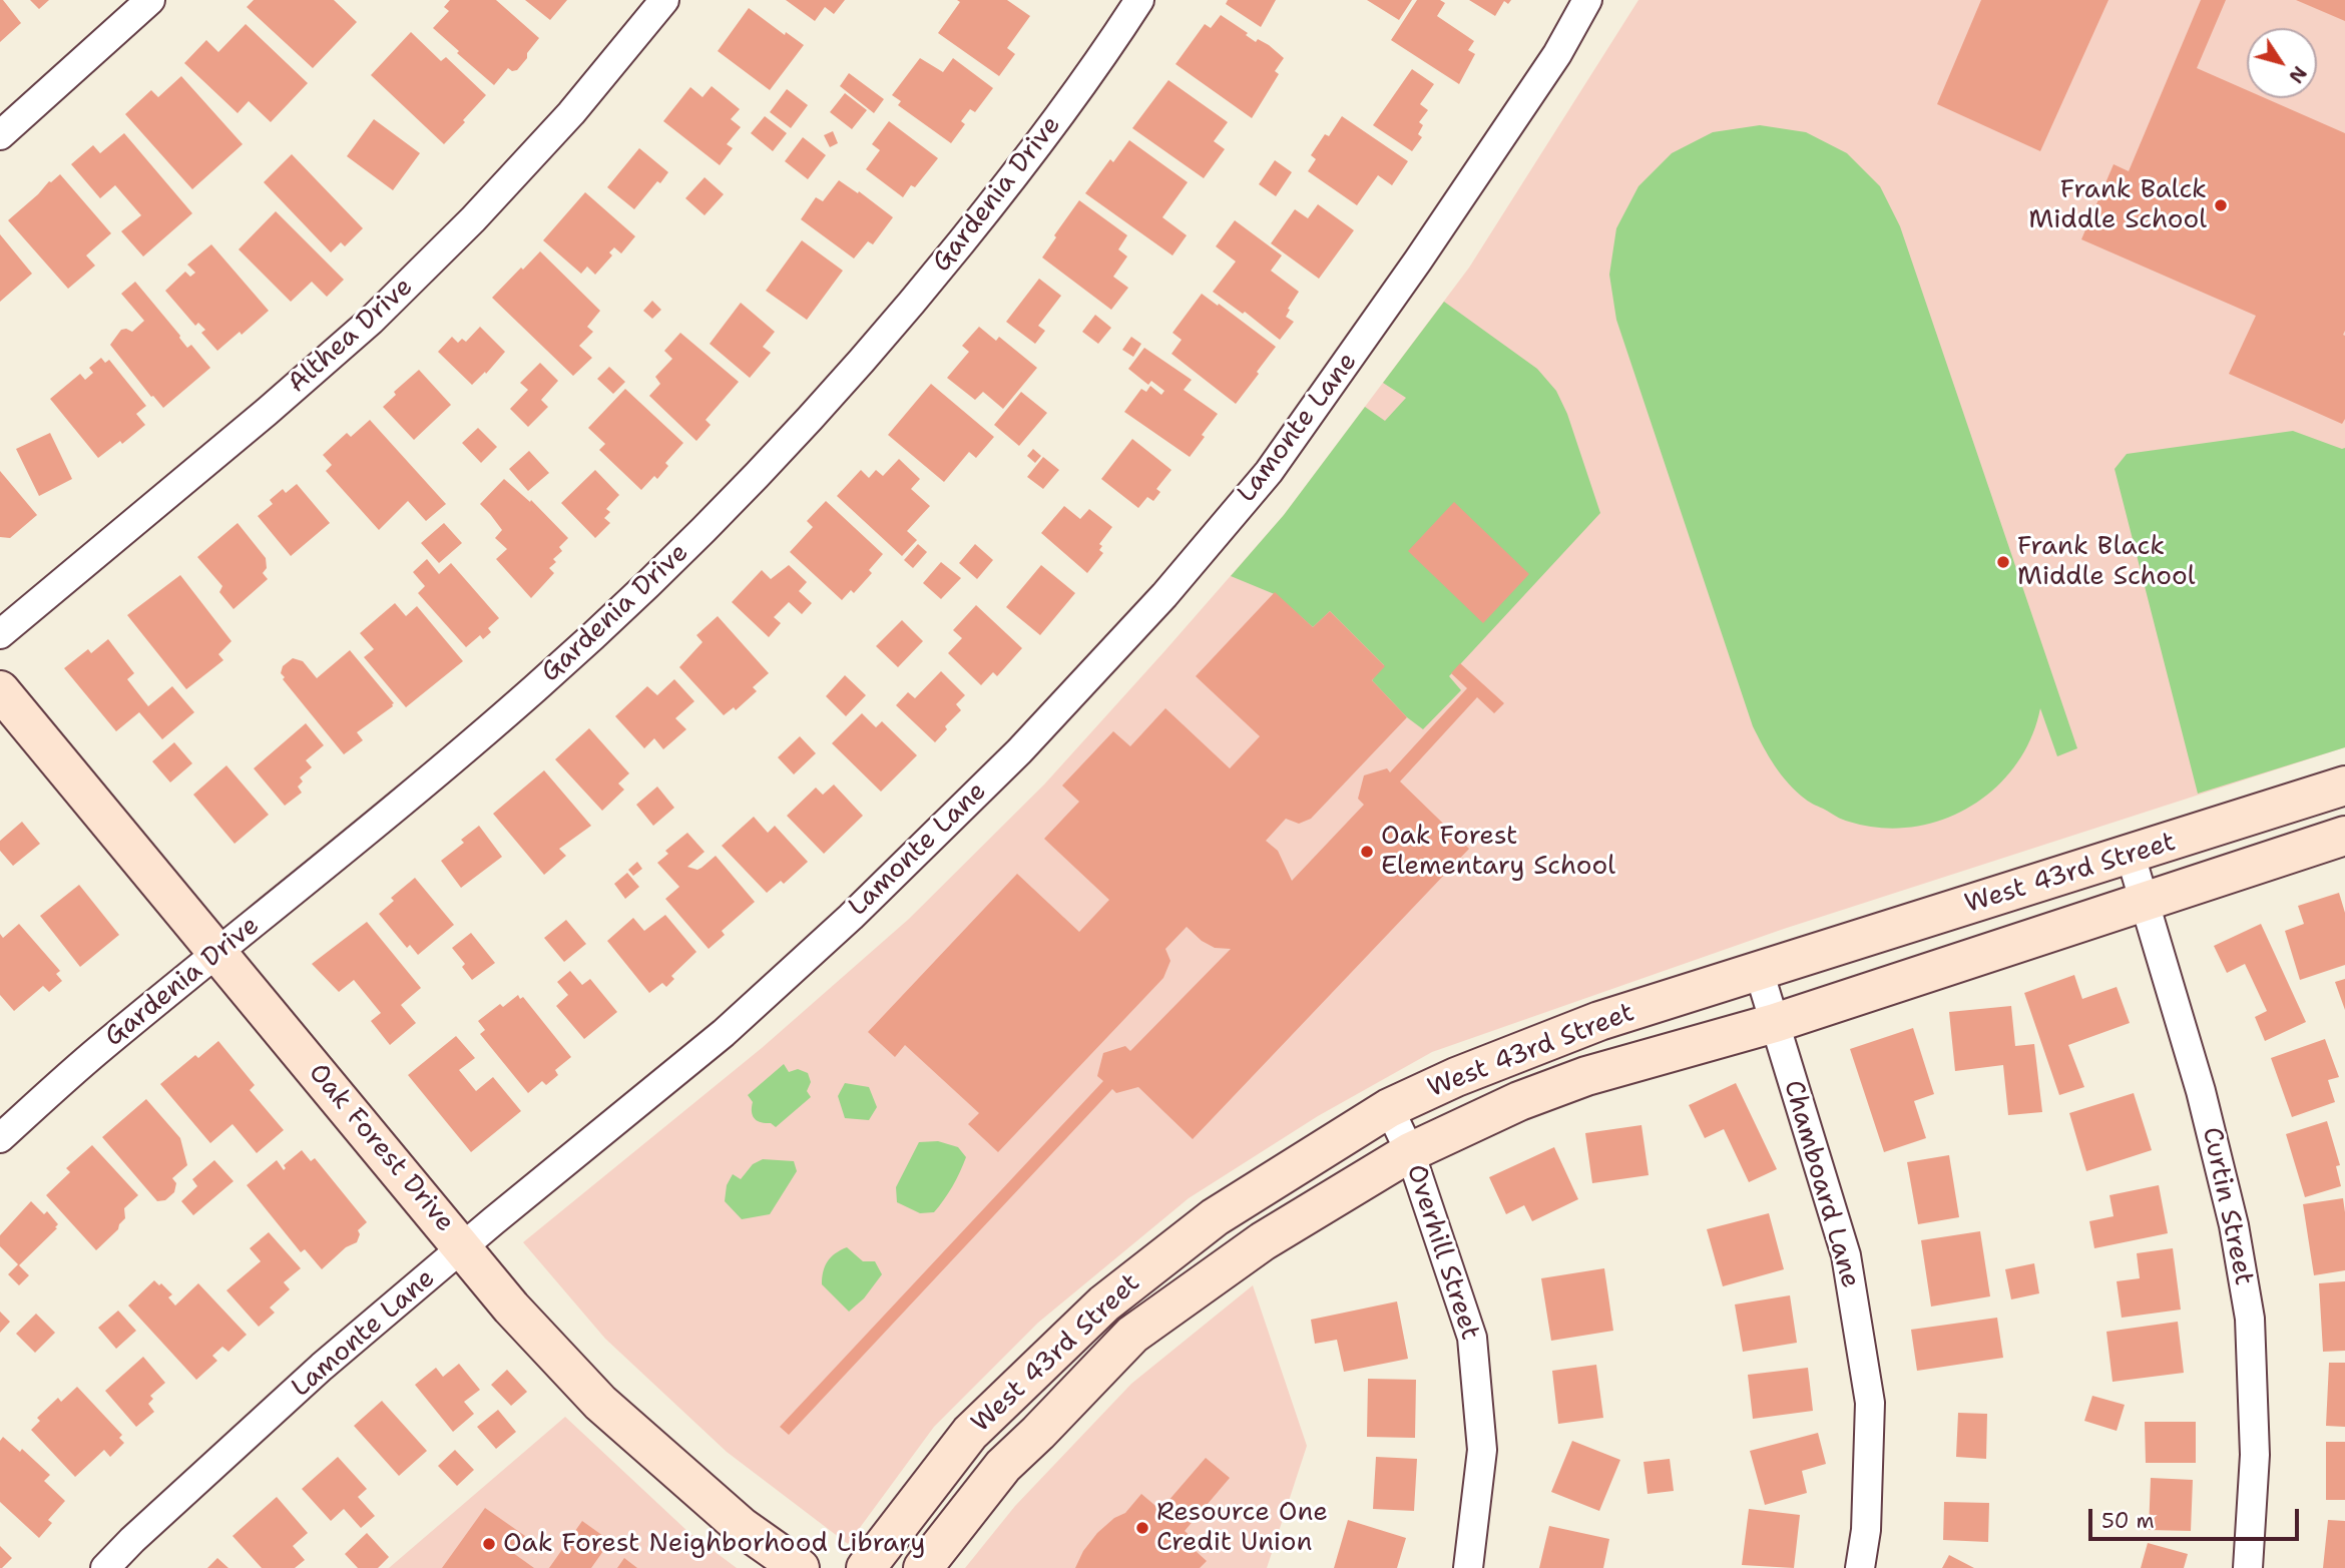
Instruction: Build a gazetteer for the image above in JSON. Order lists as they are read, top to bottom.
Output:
{
  "streets": {
    "main road": ["West 43rd Street", "Oak Forest Drive"],
    "street": [
      "Gardenia Drive",
      "Althea Drive",
      "Lamonte Lane",
      "Chamboard Lane",
      "Curtin Street",
      "Overhill Street"
    ]
  },
  "crossings": [
    ["Gardenia Drive", "Oak Forest Drive"],
    ["Lamonte Lane", "Oak Forest Drive"],
    ["West 43rd Street", "Chamboard Lane"],
    ["West 43rd Street", "Curtin Street"],
    ["West 43rd Street", "Overhill Street"]
  ],
  "places": [
    "Frank Balck Middle School",
    "Frank Black Middle School",
    "Oak Forest Elementary School",
    "Resource One Credit Union",
    "Oak Forest Neighborhood Library"
  ],
  "scale_bar": "50 m",
  "north": "bottom right"
}
